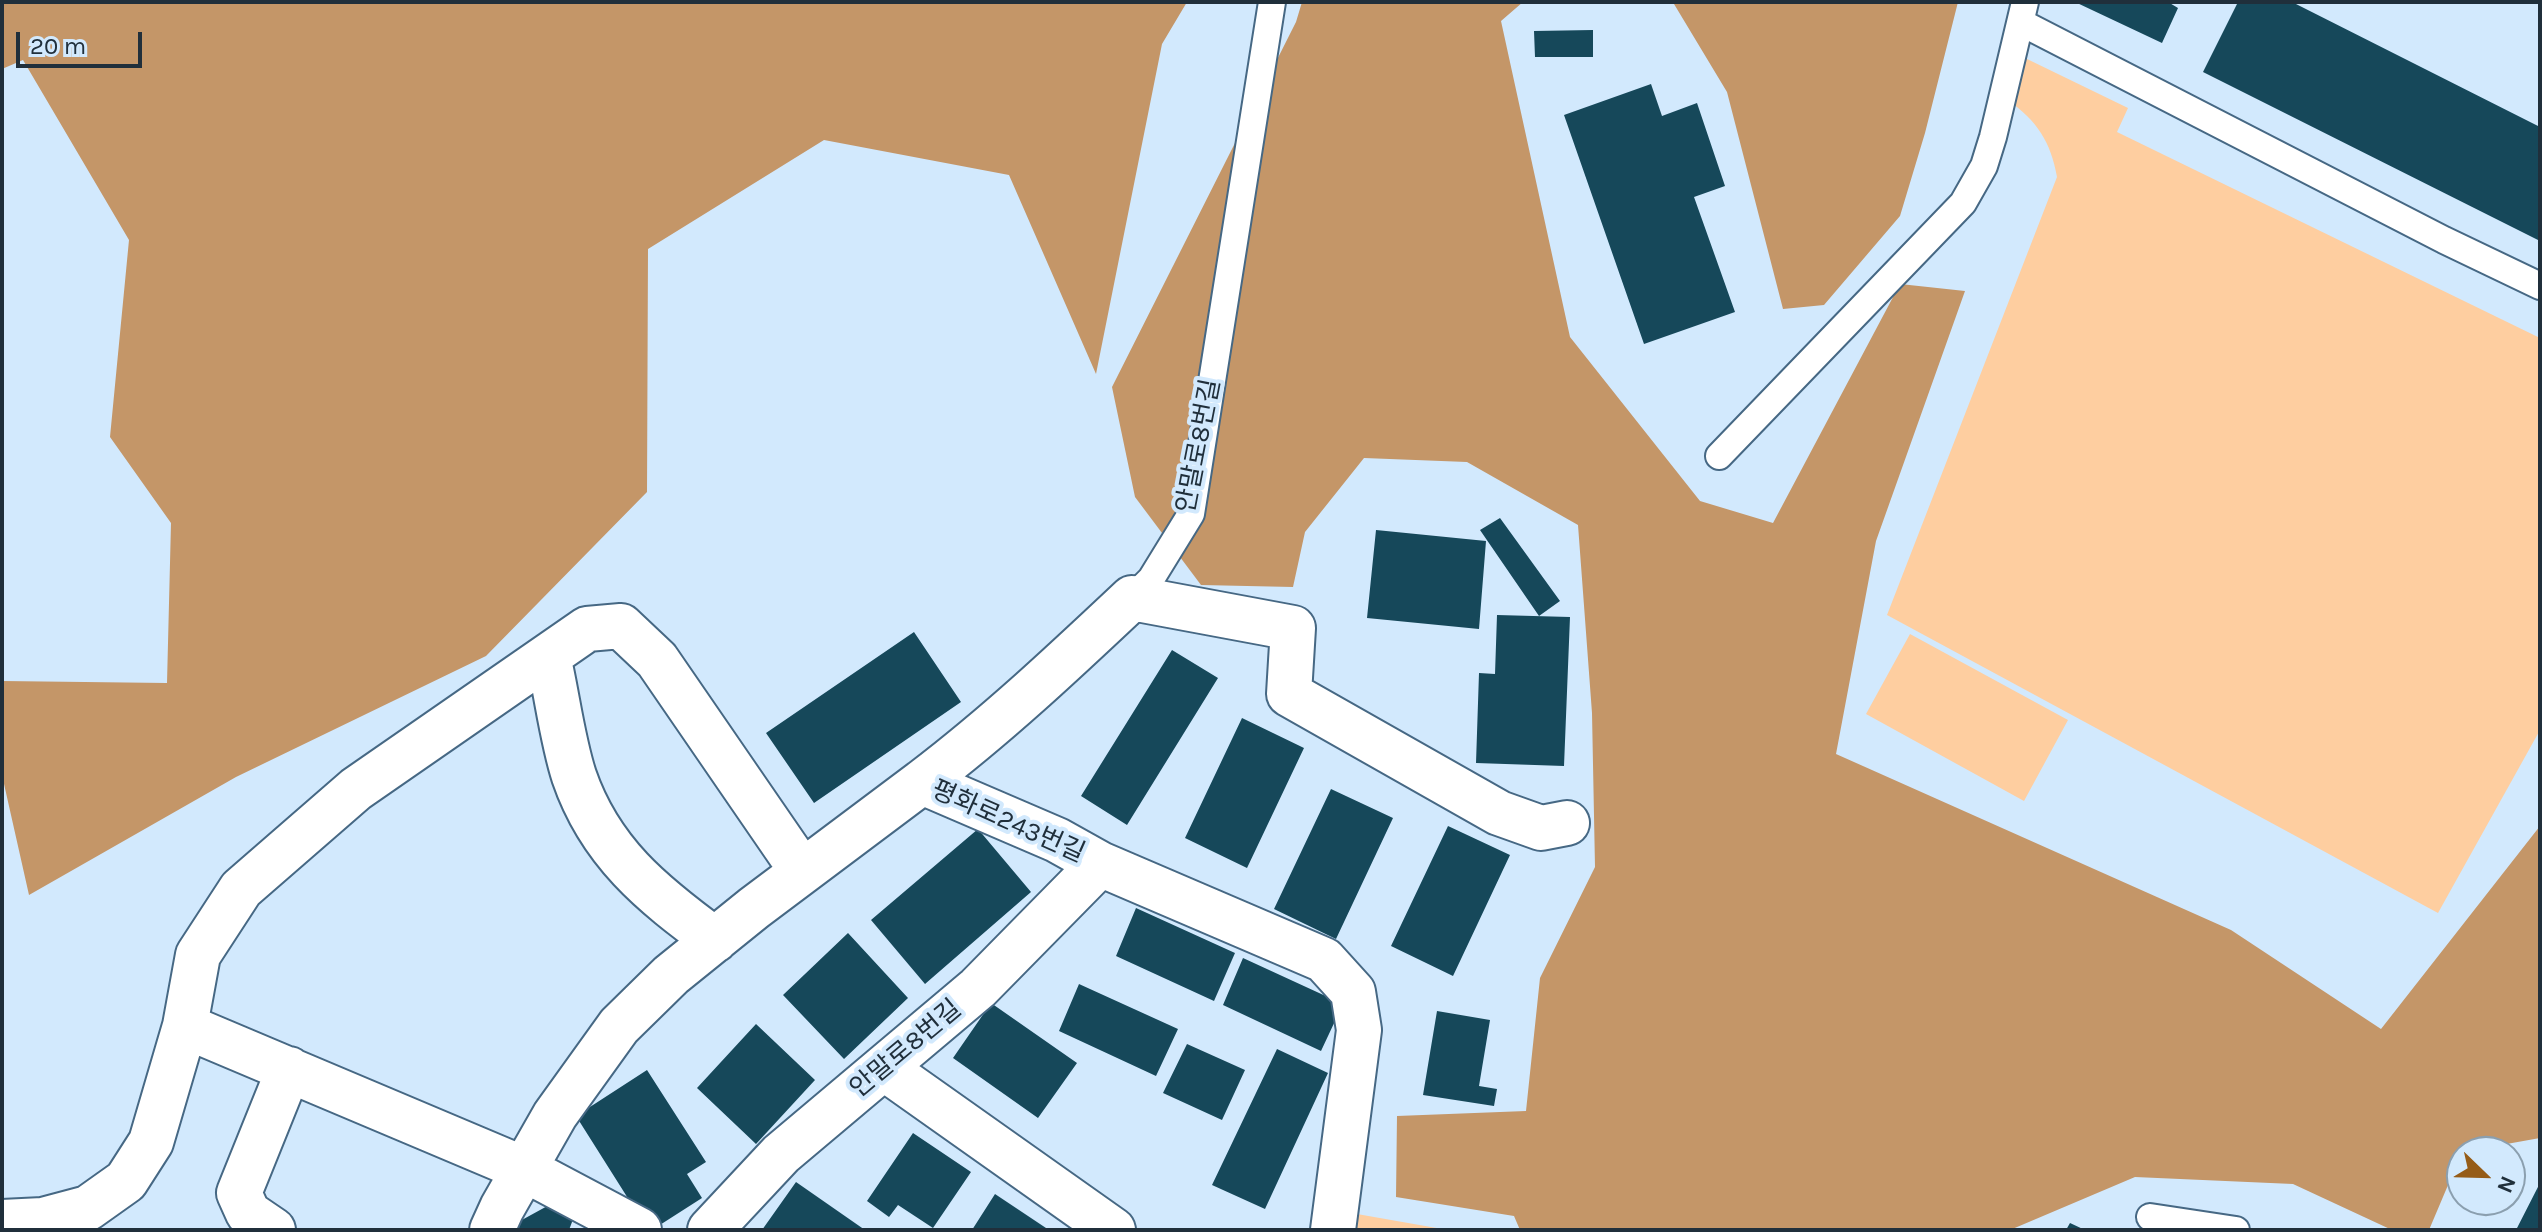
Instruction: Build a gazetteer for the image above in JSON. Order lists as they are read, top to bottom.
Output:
{
  "streets": {
    "street": ["안말로8번길", "평화로243번길"]
  },
  "crossings": [
    ["안말로8번길", "평화로243번길"]
  ],
  "scale_bar": "20 m",
  "north": "bottom right"
}
